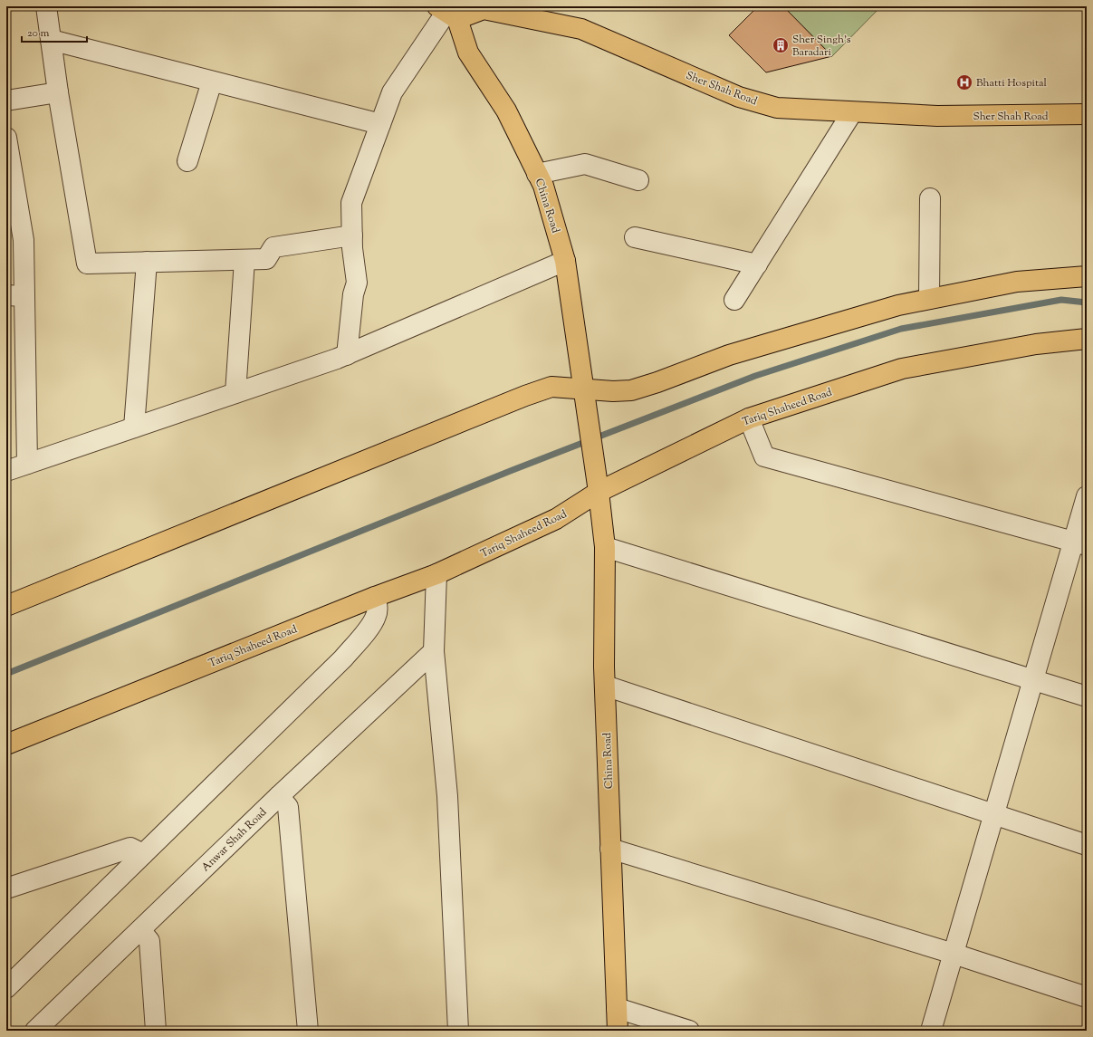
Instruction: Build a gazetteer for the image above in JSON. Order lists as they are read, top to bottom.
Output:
{
  "streets": {
    "main road": ["Sher Shah Road", "China Road", "Tariq Shaheed Road"],
    "street": ["Anwar Shah Road"]
  },
  "crossings": [
    ["Sher Shah Road", "China Road"],
    ["China Road", "Tariq Shaheed Road"]
  ],
  "places": {
    "building": ["Sher Singh's Baradari"],
    "hospital": ["Bhatti Hospital"]
  },
  "scale_bar": "20 m"
}
